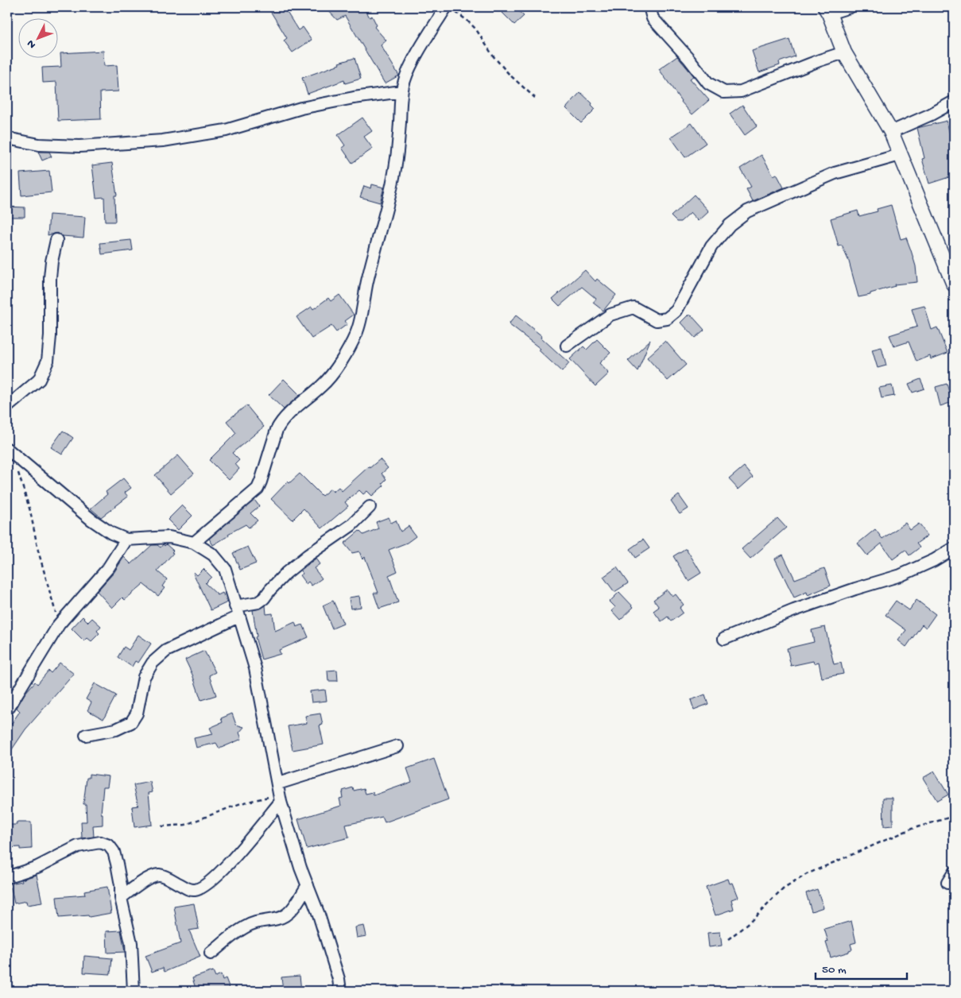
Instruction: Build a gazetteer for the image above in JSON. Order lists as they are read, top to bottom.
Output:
{
  "scale_bar": "50 m",
  "north": "bottom left"
}
